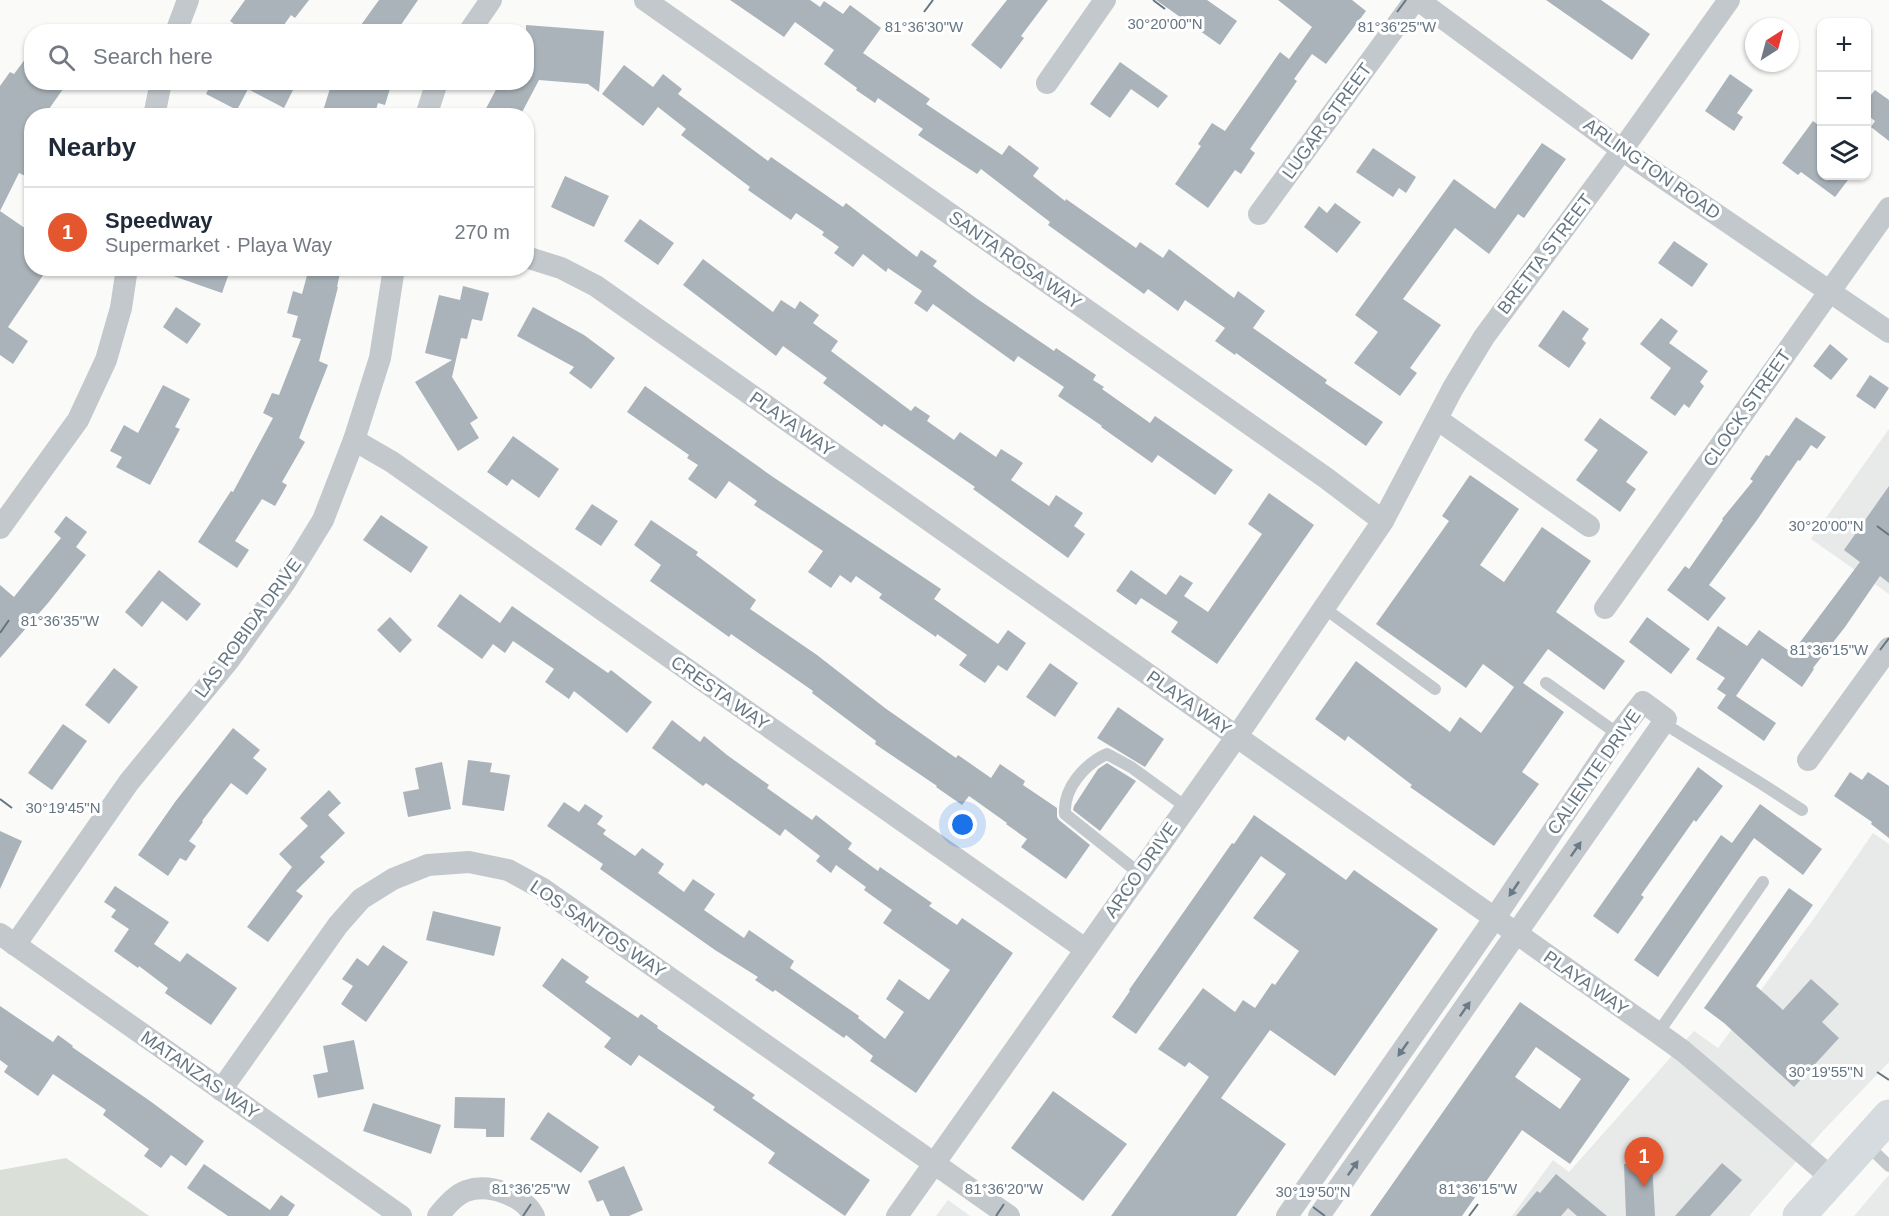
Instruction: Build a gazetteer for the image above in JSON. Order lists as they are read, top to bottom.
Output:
{
  "streets": {
    "street": [
      "LUGAR STREET",
      "ARLINGTON ROAD",
      "BRETTA STREET",
      "SANTA ROSA WAY",
      "CLOCK STREET",
      "PLAYA WAY",
      "LAS ROBIDA DRIVE",
      "CRESTA WAY",
      "CALIENTE DRIVE",
      "ARCO DRIVE",
      "LOS SANTOS WAY",
      "MATANZAS WAY"
    ]
  },
  "crossings": [
    ["LUGAR STREET", "ARLINGTON ROAD"],
    ["ARLINGTON ROAD", "BRETTA STREET"],
    ["ARLINGTON ROAD", "CLOCK STREET"],
    ["BRETTA STREET", "SANTA ROSA WAY"],
    ["BRETTA STREET", "ARCO DRIVE"],
    ["SANTA ROSA WAY", "ARCO DRIVE"],
    ["PLAYA WAY", "CALIENTE DRIVE"],
    ["PLAYA WAY", "ARCO DRIVE"],
    ["LAS ROBIDA DRIVE", "CRESTA WAY"],
    ["LAS ROBIDA DRIVE", "MATANZAS WAY"],
    ["CRESTA WAY", "ARCO DRIVE"],
    ["ARCO DRIVE", "LOS SANTOS WAY"],
    ["LOS SANTOS WAY", "MATANZAS WAY"]
  ],
  "north": "top right",
  "page": {
    "map_buttons": ["+", "−"],
    "search": "Search here",
    "heading": "Nearby",
    "list": [
      {
        "mark": "1",
        "name": "Speedway",
        "note": "Supermarket · Playa Way",
        "value": "270 m"
      }
    ],
    "pins": "1"
  },
  "coordinates": [
    "30°20'00\"N",
    "81°36'30\"W",
    "81°36'25\"W",
    "81°36'35\"W",
    "81°36'15\"W",
    "30°19'45\"N",
    "30°19'55\"N",
    "81°36'20\"W",
    "30°19'50\"N"
  ]
}
